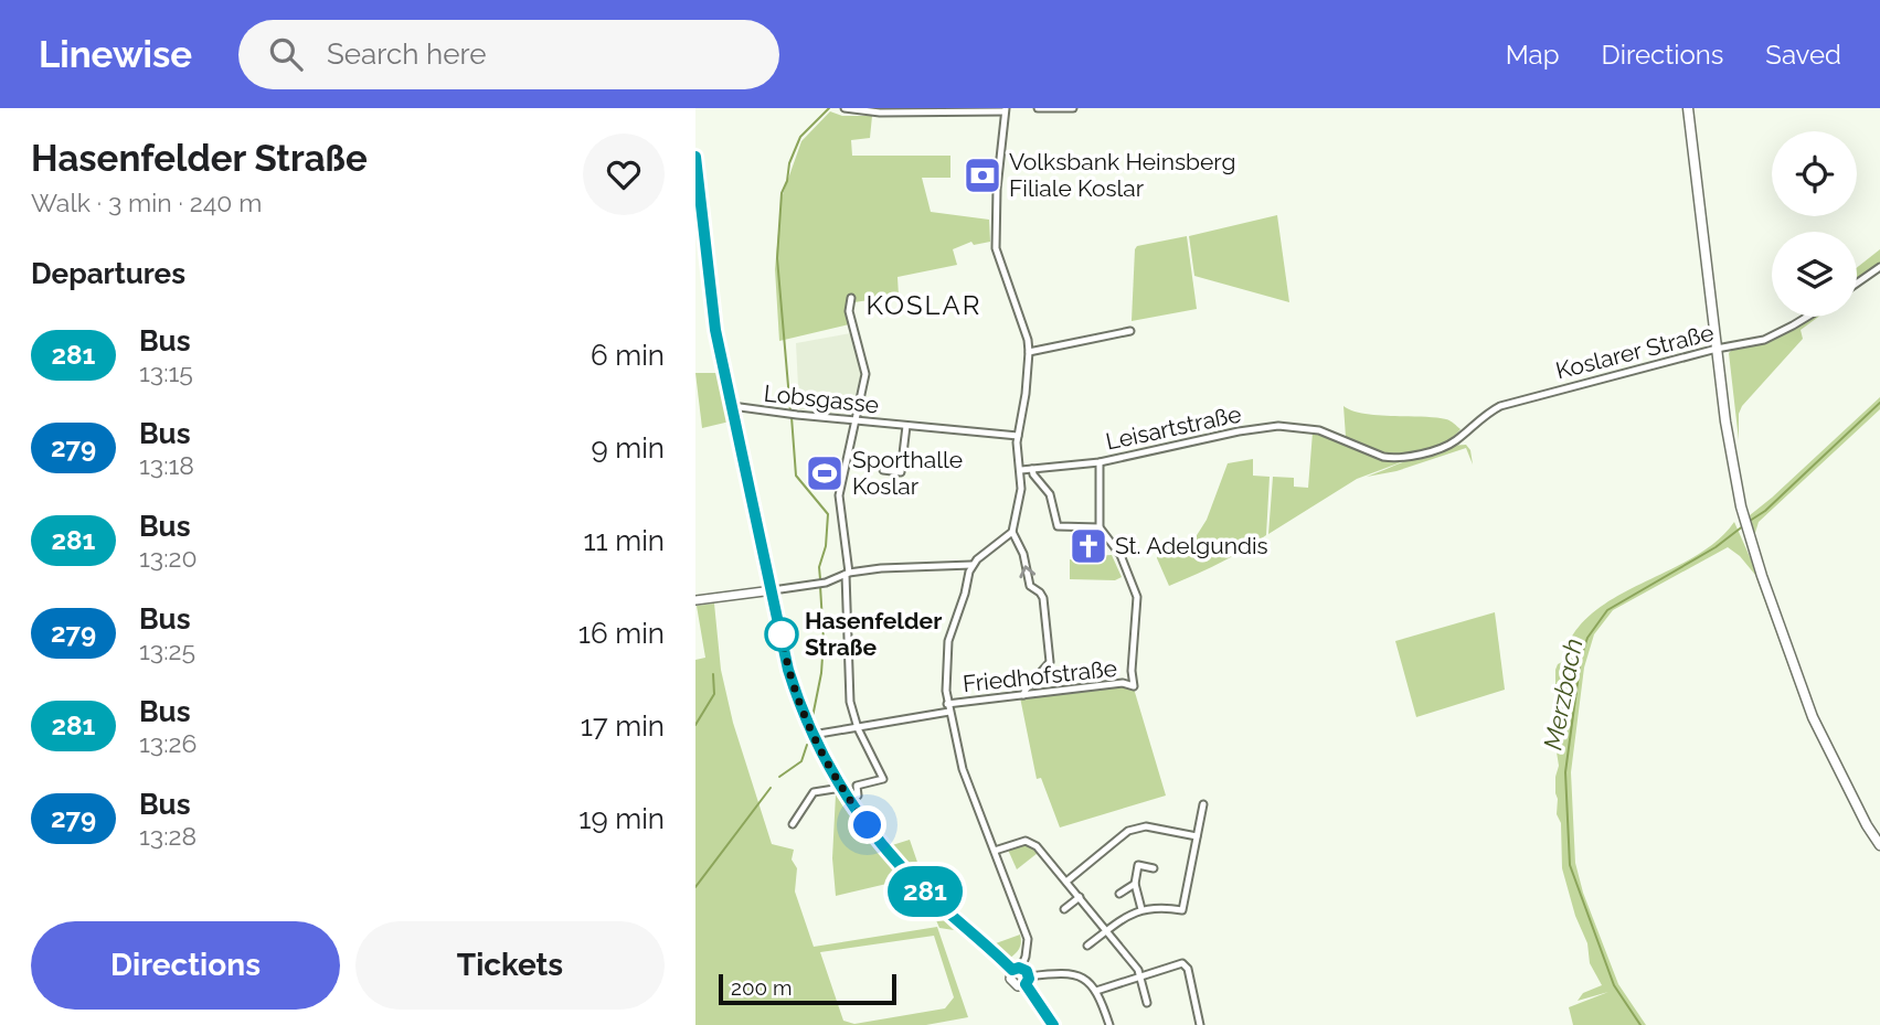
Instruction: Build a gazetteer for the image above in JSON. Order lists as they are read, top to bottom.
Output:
{
  "streets": {
    "street": [
      "Koslarer Straße",
      "Lobsgasse",
      "Leisartstraße",
      "Friedhofstraße"
    ]
  },
  "crossings": [
    ["Koslarer Straße", "Leisartstraße"]
  ],
  "districts": ["KOSLAR"],
  "water": ["Merzbach"],
  "places": {
    "bank": ["Volksbank Heinsberg Filiale Koslar"],
    "sports": ["Sporthalle Koslar"],
    "church": ["St. Adelgundis"],
    "other": ["Hasenfelder Straße"]
  },
  "lines": ["bus line 281"],
  "scale_bar": "200 m",
  "page": {
    "header": "Linewise",
    "search": "Search here",
    "nav": ["Map", "Directions", "Saved"],
    "heading": [
      ["Hasenfelder Straße", "Walk · 3 min · 240 m"],
      "Departures"
    ],
    "on_map": "281",
    "list": [
      {
        "mark": "281",
        "name": "Bus",
        "note": "13:15",
        "value": "6 min"
      },
      {
        "mark": "279",
        "name": "Bus",
        "note": "13:18",
        "value": "9 min"
      },
      {
        "mark": "281",
        "name": "Bus",
        "note": "13:20",
        "value": "11 min"
      },
      {
        "mark": "279",
        "name": "Bus",
        "note": "13:25",
        "value": "16 min"
      },
      {
        "mark": "281",
        "name": "Bus",
        "note": "13:26",
        "value": "17 min"
      },
      {
        "mark": "279",
        "name": "Bus",
        "note": "13:28",
        "value": "19 min"
      }
    ],
    "buttons": ["Directions", "Tickets"],
    "scale": "200 m"
  }
}
